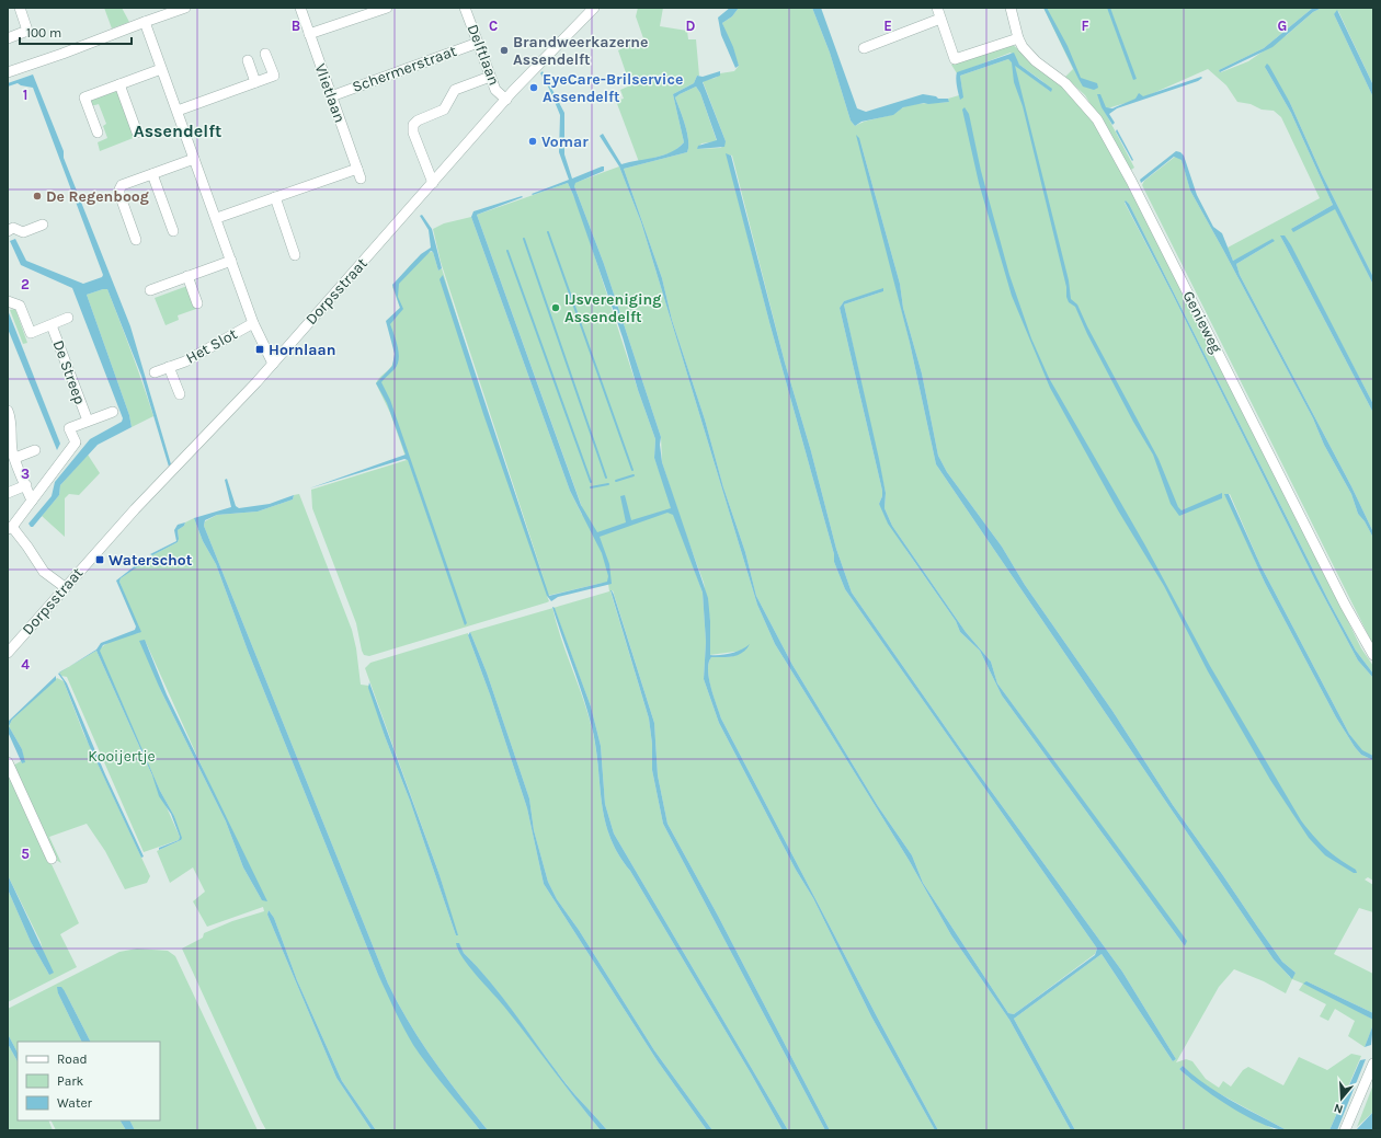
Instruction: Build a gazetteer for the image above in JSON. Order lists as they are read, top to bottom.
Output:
{
  "streets": {
    "street": [
      "Delftlaan",
      "Schermerstraat",
      "Vlietlaan",
      "Dorpsstraat",
      "Genieweg",
      "Het Slot",
      "De Streep"
    ]
  },
  "crossings": [
    ["Delftlaan", "Schermerstraat"],
    ["Delftlaan", "Dorpsstraat"],
    ["Schermerstraat", "Vlietlaan"]
  ],
  "districts": ["Assendelft"],
  "parks": ["Kooijertje"],
  "places": {
    "other": [
      "Brandweerkazerne Assendelft",
      "EyeCare-Brilservice Assendelft",
      "Vomar",
      "De Regenboog",
      "IJsvereniging Assendelft"
    ],
    "transit": ["Hornlaan", "Waterschot"]
  },
  "legend": ["Road", "Park", "Water"],
  "scale_bar": "100 m",
  "north": "bottom",
  "grid": {
    "columns": [
      "B",
      "C",
      "D",
      "E",
      "F",
      "G"
    ],
    "rows": [
      "1",
      "2",
      "3",
      "4",
      "5"
    ]
  }
}
